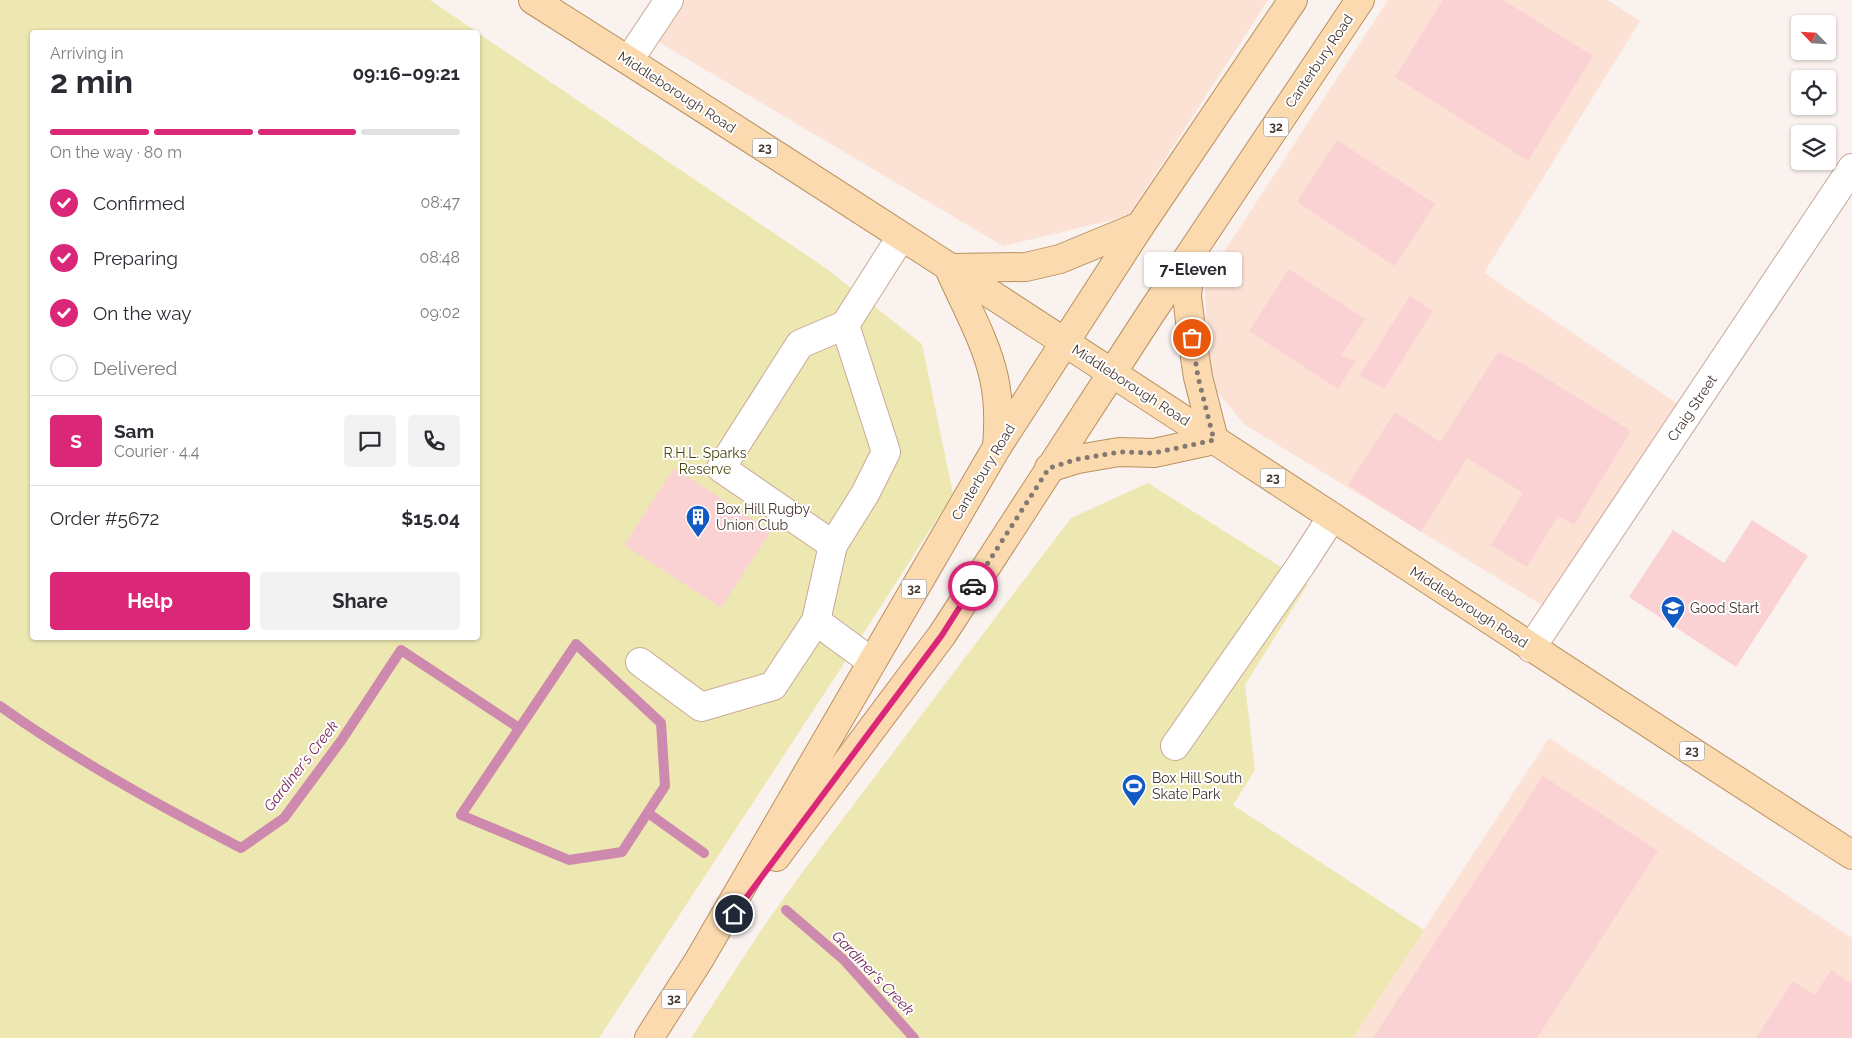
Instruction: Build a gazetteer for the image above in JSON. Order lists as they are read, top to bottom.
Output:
{
  "streets": {
    "main road": [
      "Canterbury Road",
      "Middleborough Road",
      "32",
      "23"
    ],
    "street": ["Craig Street"]
  },
  "crossings": [
    ["Canterbury Road", "Middleborough Road"],
    ["Middleborough Road", "Craig Street"]
  ],
  "water": ["Gardiner's Creek"],
  "parks": ["R.H.L. Sparks Reserve"],
  "places": {
    "other": ["7-Eleven"],
    "building": ["Box Hill Rugby Union Club"],
    "school or university": ["Good Start"],
    "sports": ["Box Hill South Skate Park"]
  },
  "north": "top left",
  "page": {
    "heading": ["2 min", "Arriving in", "09:16–09:21"],
    "panel": [
      "Sam",
      "Courier · 4.4",
      "Order #5672",
      "$15.04"
    ],
    "bar": "On the way · 80 m",
    "list": [
      ["Confirmed", "08:47"],
      ["Preparing", "08:48"],
      ["On the way", "09:02"],
      "Delivered"
    ],
    "bubble": "7-Eleven",
    "round": "S",
    "buttons": ["Help", "Share"]
  }
}
